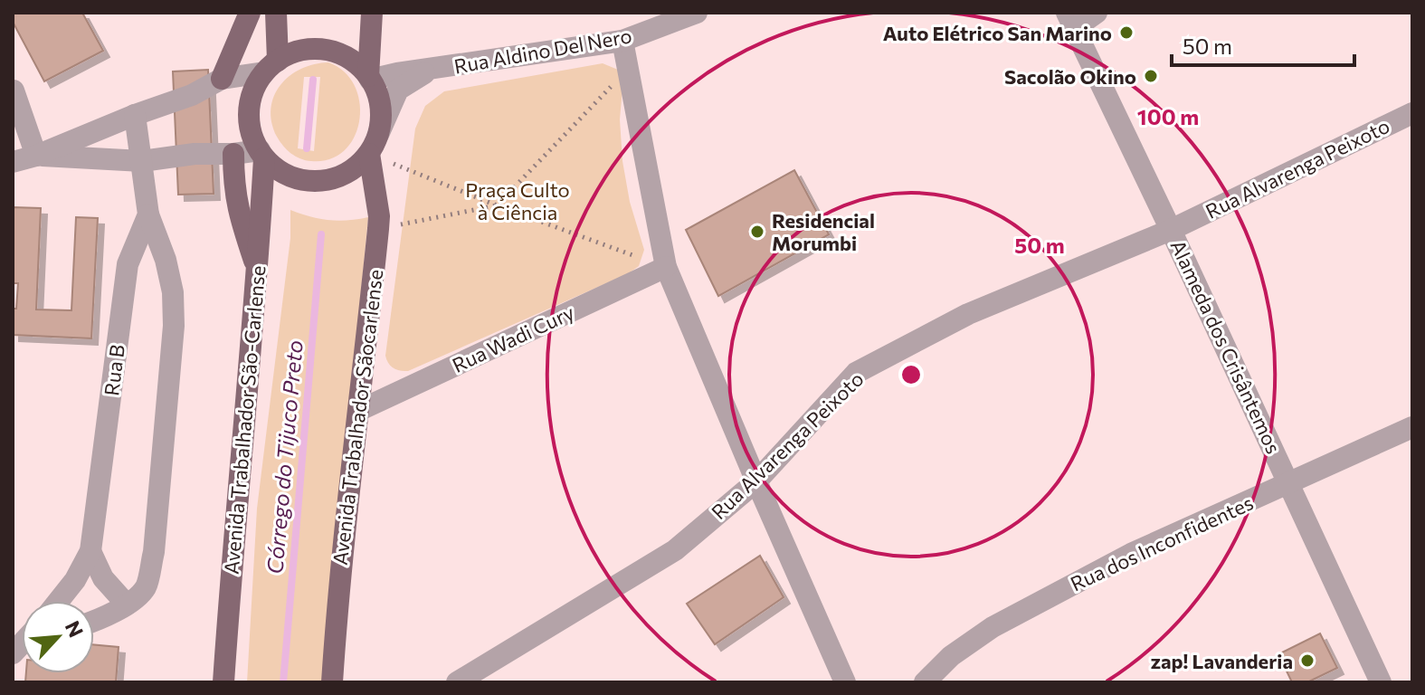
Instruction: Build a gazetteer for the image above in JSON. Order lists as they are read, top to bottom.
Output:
{
  "streets": {
    "main road": ["Avenida Trabalhador Sãocarlense", "Avenida Trabalhador São-Carlense"],
    "street": [
      "Rua Aldino Del Nero",
      "Rua Alvarenga Peixoto",
      "Rua Wadi Cury",
      "Alameda dos Crisântemos",
      "Rua B",
      "Rua dos Inconfidentes"
    ]
  },
  "crossings": [
    ["Rua Aldino Del Nero", "Avenida Trabalhador Sãocarlense"],
    ["Rua Aldino Del Nero", "Avenida Trabalhador São-Carlense"],
    ["Rua Alvarenga Peixoto", "Alameda dos Crisântemos"],
    ["Rua Wadi Cury", "Avenida Trabalhador Sãocarlense"],
    ["Alameda dos Crisântemos", "Rua dos Inconfidentes"],
    ["Avenida Trabalhador Sãocarlense", "Avenida Trabalhador São-Carlense"]
  ],
  "water": ["Córrego do Tijuco Preto"],
  "parks": ["Praça Culto à Ciência"],
  "places": [
    "Auto Elétrico San Marino",
    "Sacolão Okino",
    "Residencial Morumbi",
    "zap! Lavanderia"
  ],
  "scale_bar": "50 m",
  "north": "top right",
  "rings": ["100 m", "50 m"]
}
